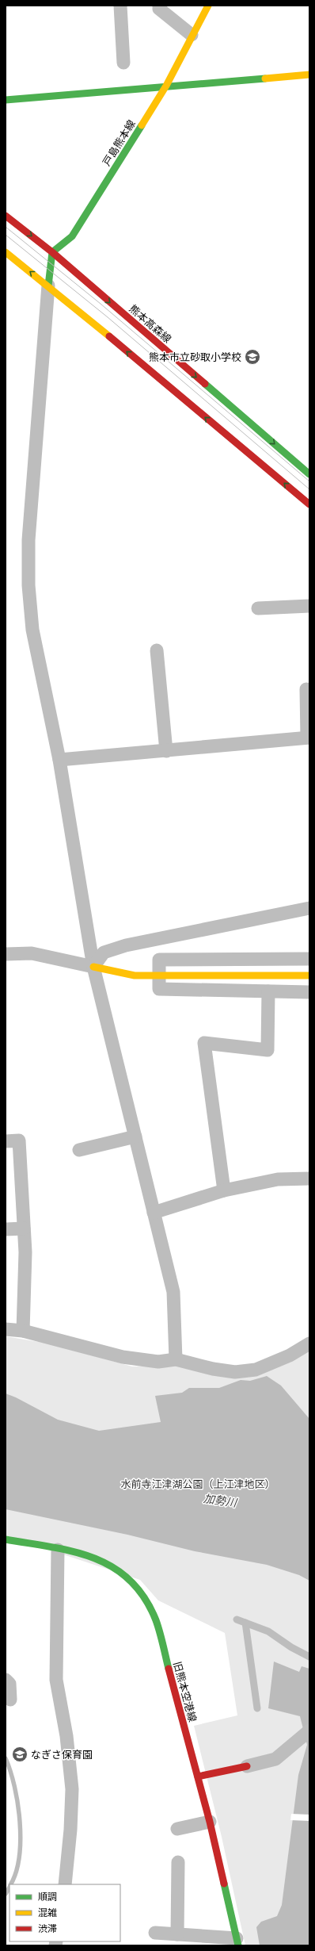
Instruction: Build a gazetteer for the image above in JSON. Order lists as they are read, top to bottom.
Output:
{
  "streets": {
    "main road": ["戸島熊本線", "熊本高森線", "旧熊本空港線"]
  },
  "crossings": [
    ["戸島熊本線", "熊本高森線"]
  ],
  "water": ["加勢川"],
  "parks": ["水前寺江津湖公園（上江津地区）"],
  "places": {
    "school or university": ["熊本市立砂取小学校", "なぎさ保育園"]
  },
  "legend": ["順調", "混雑", "渋滞"]
}
